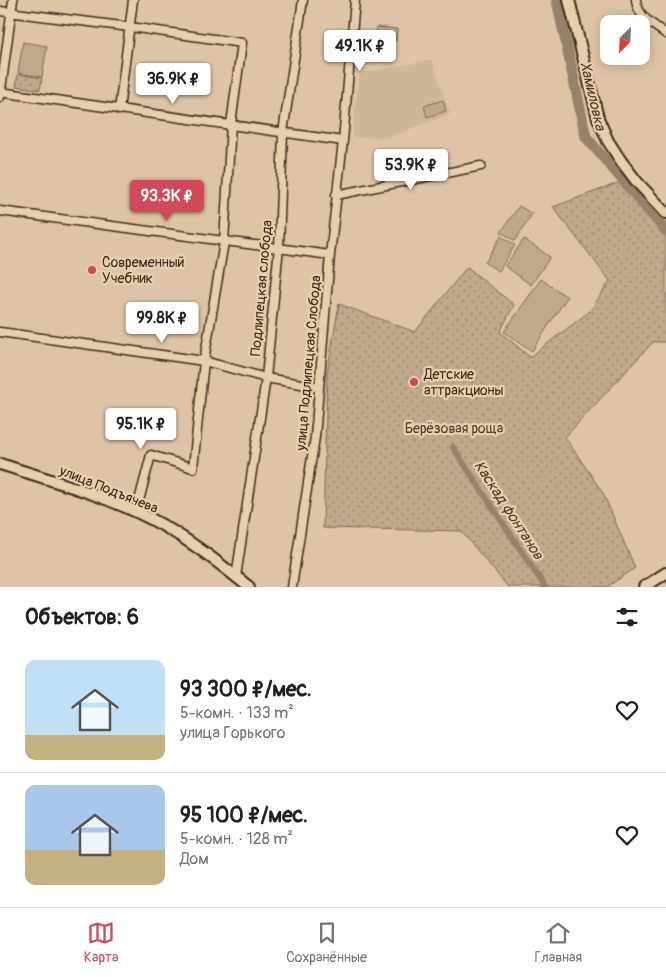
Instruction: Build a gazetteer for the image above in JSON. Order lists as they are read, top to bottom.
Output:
{
  "streets": {
    "main road": ["улица Подъячева"],
    "street": ["Подлипецкая слобода", "улица Подлипецкая Слобода"]
  },
  "crossings": [
    ["Подлипецкая слобода", "улица Подъячева"]
  ],
  "water": ["Хамиловка", "Каскад фонтанов"],
  "parks": ["Берёзовая роща"],
  "places": ["Современный Учебник", "Детские аттракционы"],
  "north": "bottom left",
  "page": {
    "price": [
      "49.1K ₽",
      "36.9K ₽",
      "53.9K ₽",
      "93.3K ₽",
      "99.8K ₽",
      "95.1K ₽"
    ],
    "heading": "Объектов: 6",
    "list": [
      {
        "name": "93 300 ₽/мес.",
        "note": "5-комн. · 133 m² · улица Горького"
      },
      {
        "name": "95 100 ₽/мес.",
        "note": "5-комн. · 128 m² · Дом"
      }
    ],
    "tabs": ["Карта", "Сохранённые", "Главная"]
  }
}
